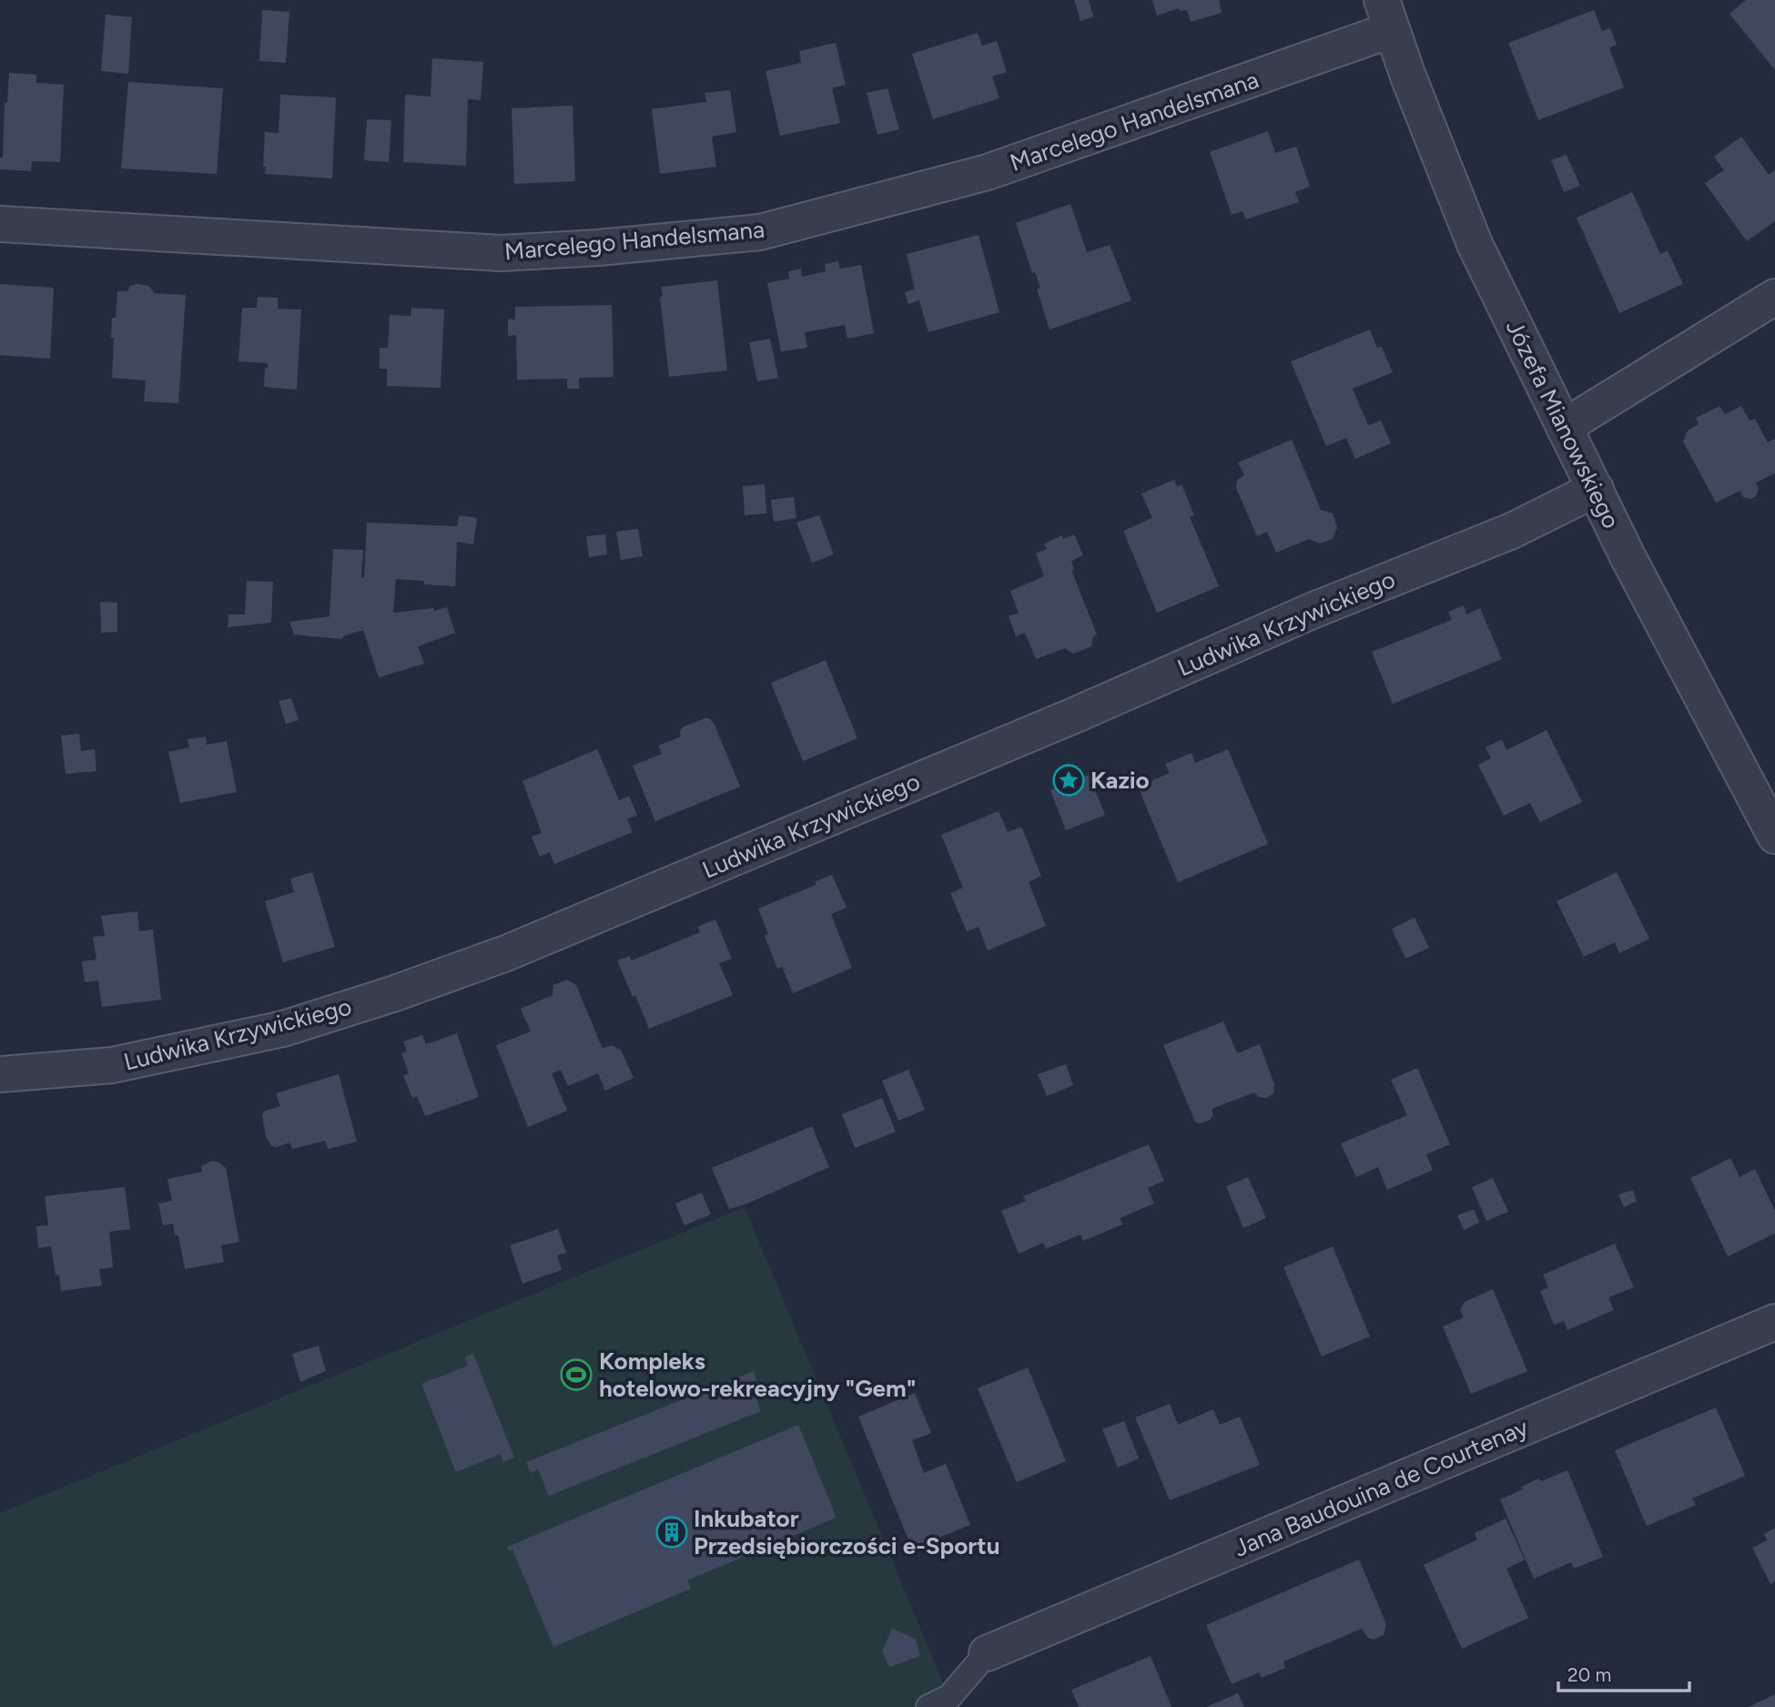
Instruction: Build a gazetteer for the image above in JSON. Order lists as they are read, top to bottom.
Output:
{
  "streets": {
    "street": [
      "Marcelego Handelsmana",
      "Józefa Mianowskiego",
      "Ludwika Krzywickiego",
      "Jana Baudouina de Courtenay"
    ]
  },
  "crossings": [
    ["Marcelego Handelsmana", "Józefa Mianowskiego"],
    ["Józefa Mianowskiego", "Ludwika Krzywickiego"]
  ],
  "places": {
    "place": ["Kazio"],
    "sports": ["Kompleks hotelowo-rekreacyjny \"Gem\""],
    "building": ["Inkubator Przedsiębiorczości e-Sportu"]
  },
  "scale_bar": "20 m"
}
